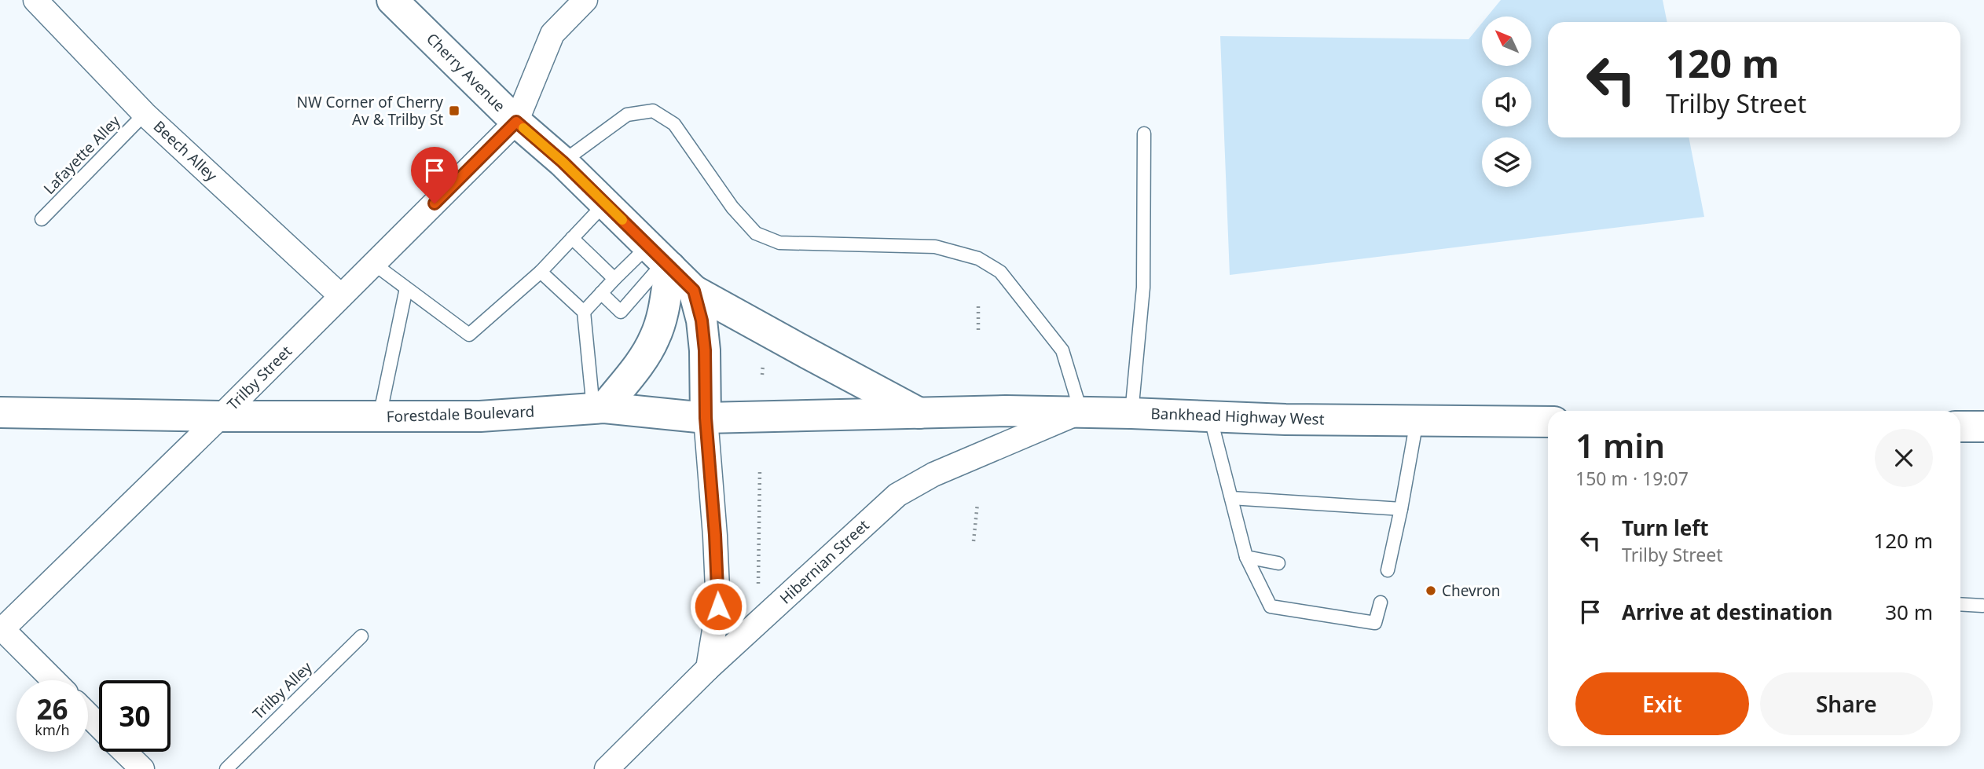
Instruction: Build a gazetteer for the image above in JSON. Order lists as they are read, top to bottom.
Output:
{
  "streets": {
    "main road": ["Cherry Avenue", "Forestdale Boulevard", "Bankhead Highway West"],
    "street": ["Beech Alley", "Trilby Street", "Hibernian Street"],
    "lane": ["Lafayette Alley", "Trilby Alley"]
  },
  "crossings": [
    ["Cherry Avenue", "Trilby Street"],
    ["Beech Alley", "Lafayette Alley"],
    ["Beech Alley", "Trilby Street"],
    ["Trilby Street", "Forestdale Boulevard"],
    ["Forestdale Boulevard", "Bankhead Highway West"],
    ["Bankhead Highway West", "Hibernian Street"]
  ],
  "places": {
    "transit": ["NW Corner of Cherry Av & Trilby St"],
    "other": ["Chevron"]
  },
  "north": "top left",
  "page": {
    "turn": ["120 m", "Trilby Street"],
    "heading": ["1 min", "150 m · 19:07"],
    "list": [
      {
        "name": "Turn left",
        "note": "Trilby Street",
        "value": "120 m"
      },
      {
        "name": "Arrive at destination",
        "value": "30 m"
      }
    ],
    "buttons": ["Exit", "Share"],
    "speed": "26 km/h",
    "limit": "30"
  }
}
